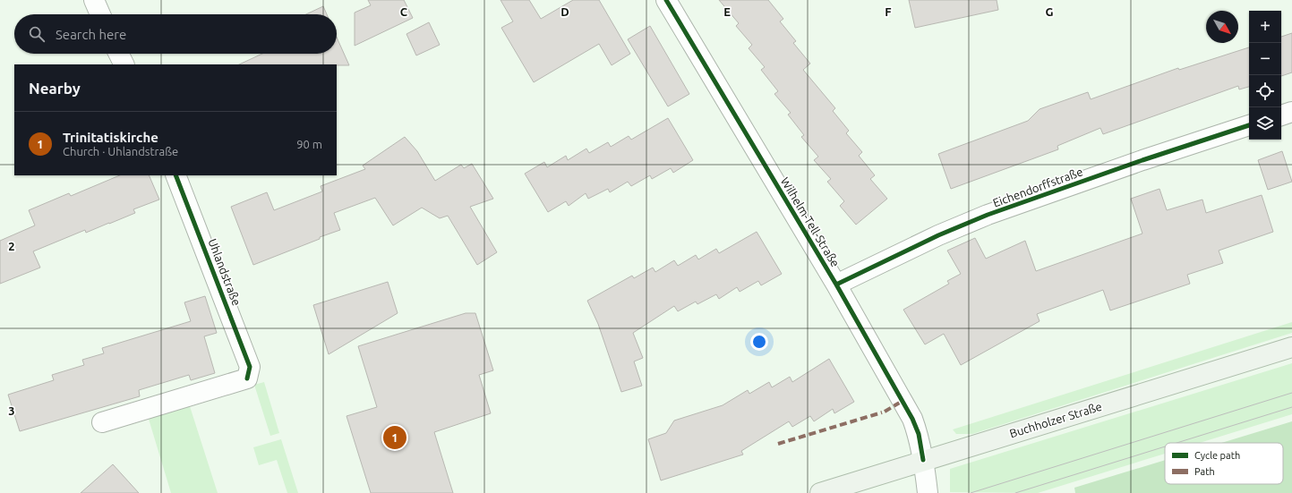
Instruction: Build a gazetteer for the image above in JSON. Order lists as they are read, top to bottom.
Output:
{
  "streets": {
    "main road": ["Buchholzer Straße"],
    "street": ["Eichendorffstraße", "Wilhelm-Tell-Straße", "Uhlandstraße"]
  },
  "crossings": [
    ["Eichendorffstraße", "Wilhelm-Tell-Straße"],
    ["Wilhelm-Tell-Straße", "Buchholzer Straße"]
  ],
  "legend": ["Cycle path", "Path"],
  "north": "bottom right",
  "page": {
    "map_buttons": ["+", "−"],
    "search": "Search here",
    "heading": "Nearby",
    "list": [
      {
        "mark": "1",
        "name": "Trinitatiskirche",
        "note": "Church · Uhlandstraße",
        "value": "90 m"
      }
    ],
    "pins": "1"
  },
  "grid": {
    "columns": [
      "C",
      "D",
      "E",
      "F",
      "G"
    ],
    "rows": ["2", "3"]
  }
}
